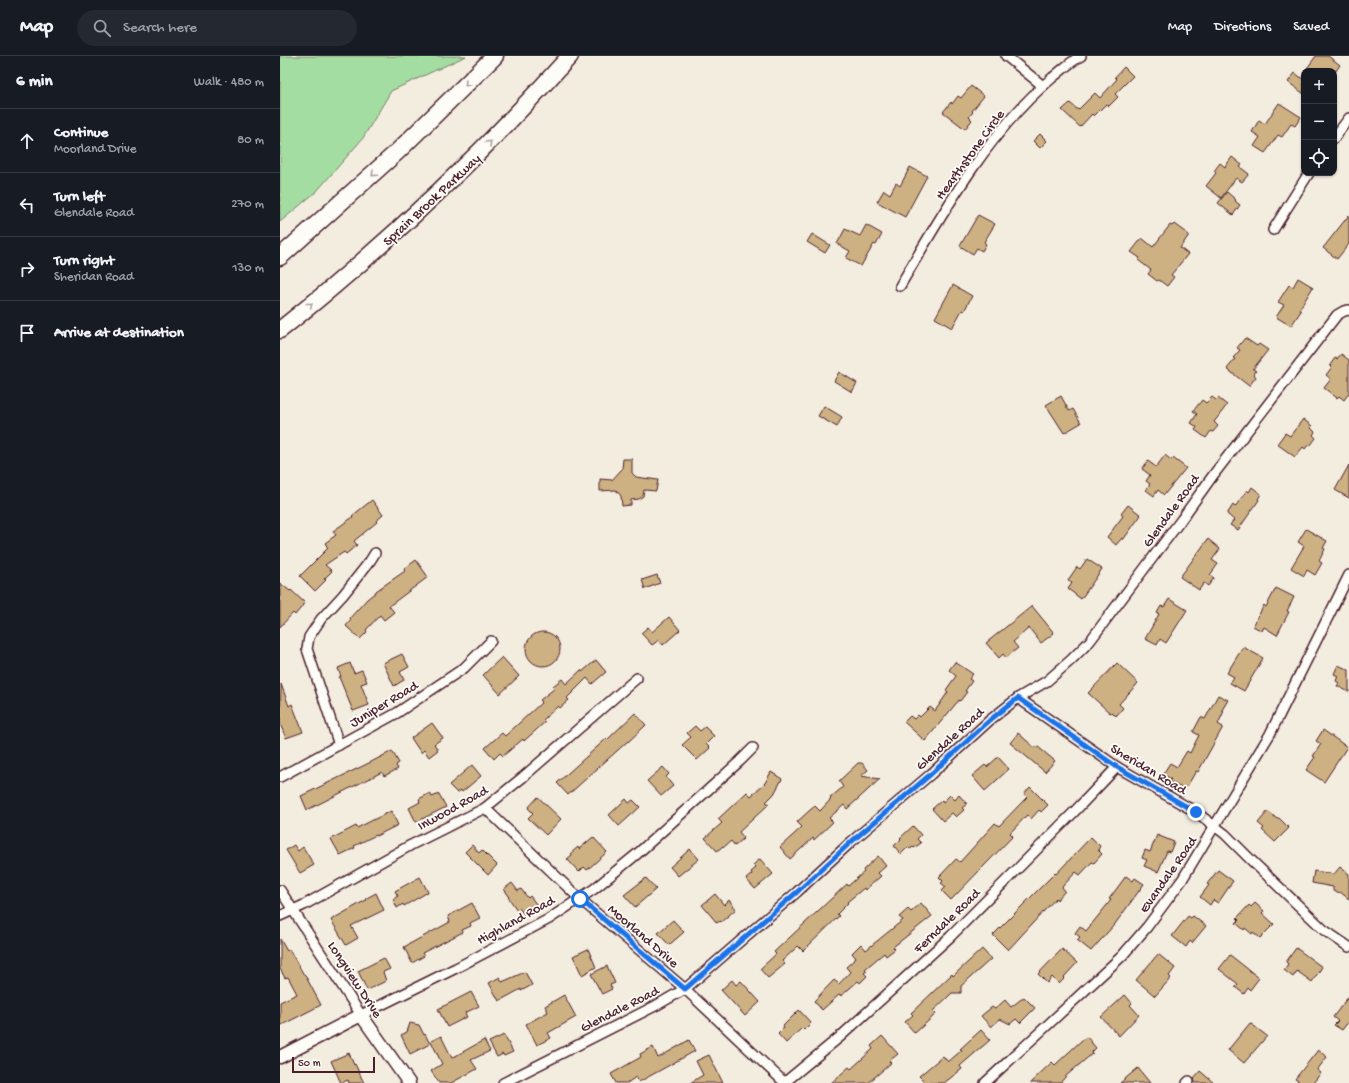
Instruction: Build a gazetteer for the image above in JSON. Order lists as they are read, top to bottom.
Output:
{
  "streets": {
    "highway": ["Sprain Brook Parkway"],
    "street": [
      "Hearthstone Circle",
      "Glendale Road",
      "Juniper Road",
      "Sheridan Road",
      "Inwood Road",
      "Evandale Road",
      "Highland Road",
      "Ferndale Road",
      "Moorland Drive",
      "Longview Drive"
    ]
  },
  "crossings": [
    ["Glendale Road", "Sheridan Road"],
    ["Glendale Road", "Moorland Drive"],
    ["Sheridan Road", "Evandale Road"],
    ["Sheridan Road", "Ferndale Road"],
    ["Inwood Road", "Moorland Drive"],
    ["Inwood Road", "Longview Drive"],
    ["Highland Road", "Moorland Drive"],
    ["Highland Road", "Longview Drive"],
    ["Ferndale Road", "Moorland Drive"]
  ],
  "scale_bar": "50 m",
  "page": {
    "header": "Map",
    "search": "Search here",
    "nav": ["Map", "Directions", "Saved"],
    "heading": ["6 min", "Walk · 480 m"],
    "map_buttons": ["+", "−"],
    "list": [
      ["Continue", "Moorland Drive", "80 m"],
      ["Turn left", "Glendale Road", "270 m"],
      ["Turn right", "Sheridan Road", "130 m"],
      "Arrive at destination"
    ],
    "scale": "50 m"
  }
}
